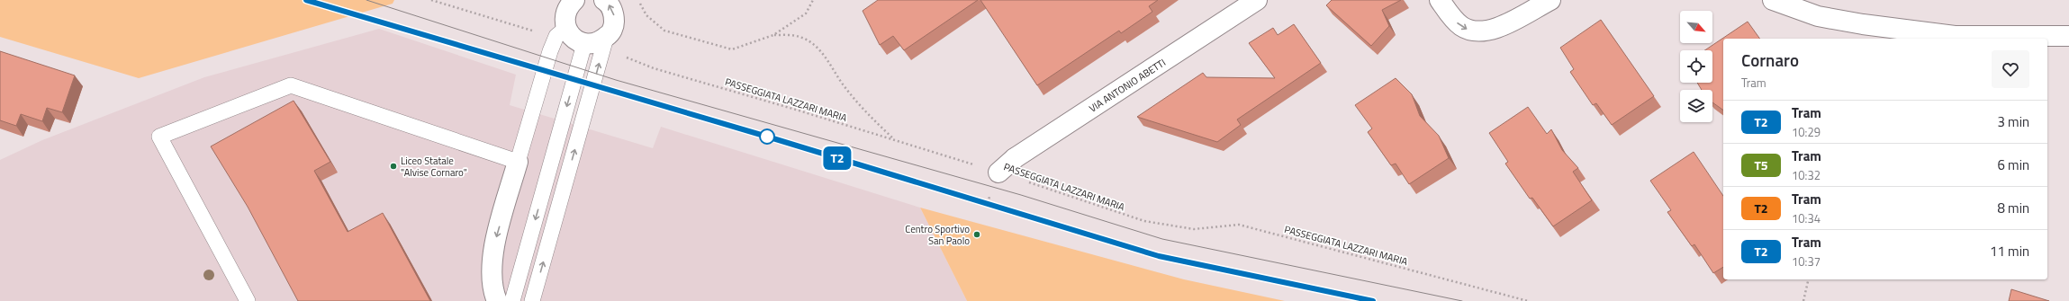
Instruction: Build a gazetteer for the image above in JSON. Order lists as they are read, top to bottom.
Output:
{
  "streets": {
    "street": ["VIA ANTONIO ABETTI"],
    "path": ["PASSEGGIATA LAZZARI MARIA"]
  },
  "crossings": [
    ["VIA ANTONIO ABETTI", "PASSEGGIATA LAZZARI MARIA"]
  ],
  "places": ["Liceo Statale \"Alvise Cornaro\"", "Centro Sportivo San Paolo"],
  "lines": ["tram line T2"],
  "north": "bottom right",
  "page": {
    "on_map": "T2",
    "heading": ["Cornaro", "Tram"],
    "list": [
      {
        "mark": "T2",
        "name": "Tram",
        "note": "10:29",
        "value": "3 min"
      },
      {
        "mark": "T5",
        "name": "Tram",
        "note": "10:32",
        "value": "6 min"
      },
      {
        "mark": "T2",
        "name": "Tram",
        "note": "10:34",
        "value": "8 min"
      },
      {
        "mark": "T2",
        "name": "Tram",
        "note": "10:37",
        "value": "11 min"
      }
    ]
  }
}
